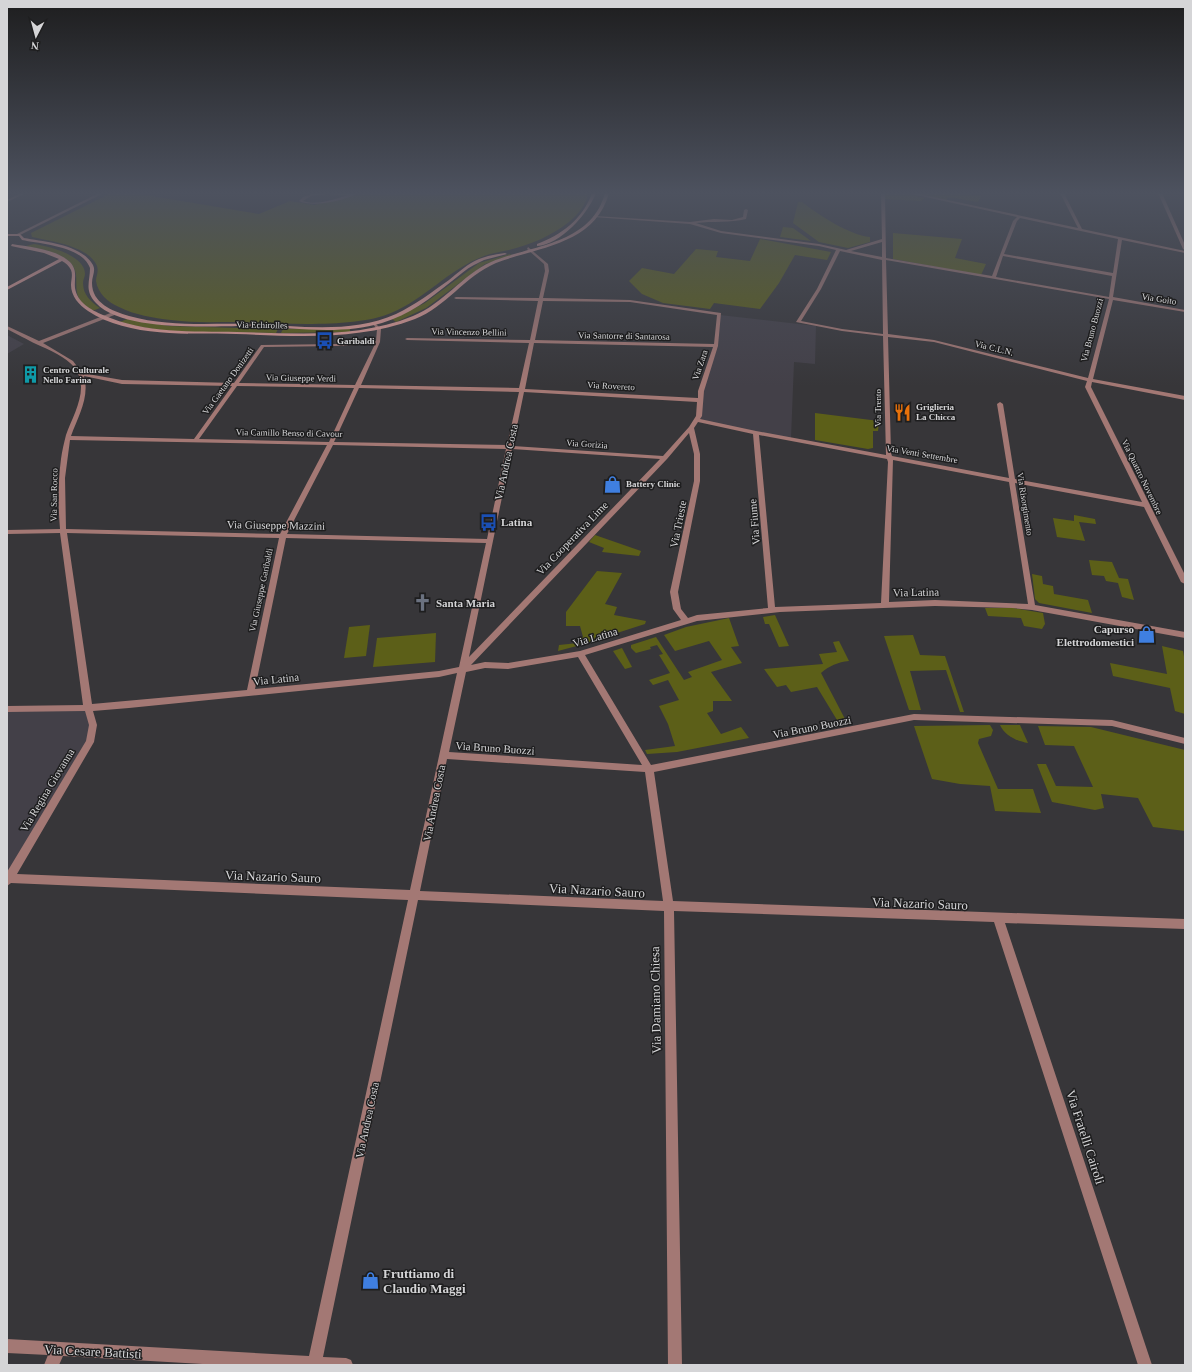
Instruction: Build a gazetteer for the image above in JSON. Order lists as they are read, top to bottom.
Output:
{
  "streets": {
    "street": [
      "Via Goito",
      "Via Echirolles",
      "Via Bruno Buozzi",
      "Via Vincenzo Bellini",
      "Via Santorre di Santarosa",
      "Via C.L.N.",
      "Via Zara",
      "Via Giuseppe Verdi",
      "Via Gaetano Donizetti",
      "Via Rovereto",
      "Via Trento",
      "Via Camillo Benso di Cavour",
      "Via Gorizia",
      "Via Venti Settembre",
      "Via Andrea Costa",
      "Via Quattro Novembre",
      "Via San Rocco",
      "Via Risorgimento",
      "Via Fiume",
      "Via Trieste",
      "Via Giuseppe Mazzini",
      "Via Cooperativa Lime",
      "Via Giuseppe Garibaldi",
      "Via Latina",
      "Via Regina Giovanna",
      "Via Nazario Sauro",
      "Via Damiano Chiesa",
      "Via Fratelli Cairoli",
      "Via Cesare Battisti"
    ]
  },
  "crossings": [
    ["Via Goito", "Via Bruno Buozzi"],
    ["Via Goito", "Via Trento"],
    ["Via Echirolles", "Via Giuseppe Garibaldi"],
    ["Via Bruno Buozzi", "Via C.L.N."],
    ["Via Bruno Buozzi", "Via Andrea Costa"],
    ["Via Bruno Buozzi", "Via Quattro Novembre"],
    ["Via Bruno Buozzi", "Via Damiano Chiesa"],
    ["Via Vincenzo Bellini", "Via Santorre di Santarosa"],
    ["Via Vincenzo Bellini", "Via Andrea Costa"],
    ["Via Santorre di Santarosa", "Via Zara"],
    ["Via Santorre di Santarosa", "Via Andrea Costa"],
    ["Via C.L.N.", "Via Trento"],
    ["Via C.L.N.", "Via Quattro Novembre"],
    ["Via Zara", "Via Rovereto"],
    ["Via Zara", "Via Venti Settembre"],
    ["Via Zara", "Via Andrea Costa"],
    ["Via Zara", "Via Cooperativa Lime"],
    ["Via Giuseppe Verdi", "Via Gaetano Donizetti"],
    ["Via Giuseppe Verdi", "Via Rovereto"],
    ["Via Giuseppe Verdi", "Via Andrea Costa"],
    ["Via Giuseppe Verdi", "Via San Rocco"],
    ["Via Giuseppe Verdi", "Via Giuseppe Garibaldi"],
    ["Via Gaetano Donizetti", "Via Camillo Benso di Cavour"],
    ["Via Gaetano Donizetti", "Via Giuseppe Garibaldi"],
    ["Via Rovereto", "Via Andrea Costa"],
    ["Via Trento", "Via Venti Settembre"],
    ["Via Trento", "Via Latina"],
    ["Via Camillo Benso di Cavour", "Via Gorizia"],
    ["Via Camillo Benso di Cavour", "Via Andrea Costa"],
    ["Via Camillo Benso di Cavour", "Via San Rocco"],
    ["Via Camillo Benso di Cavour", "Via Giuseppe Garibaldi"],
    ["Via Gorizia", "Via Andrea Costa"],
    ["Via Gorizia", "Via Cooperativa Lime"],
    ["Via Venti Settembre", "Via Quattro Novembre"],
    ["Via Venti Settembre", "Via Risorgimento"],
    ["Via Venti Settembre", "Via Fiume"],
    ["Via Venti Settembre", "Via Cooperativa Lime"],
    ["Via Andrea Costa", "Via Giuseppe Mazzini"],
    ["Via Andrea Costa", "Via Cooperativa Lime"],
    ["Via Andrea Costa", "Via Latina"],
    ["Via Andrea Costa", "Via Nazario Sauro"],
    ["Via Andrea Costa", "Via Cesare Battisti"],
    ["Via San Rocco", "Via Giuseppe Mazzini"],
    ["Via San Rocco", "Via Latina"],
    ["Via San Rocco", "Via Regina Giovanna"],
    ["Via Risorgimento", "Via Latina"],
    ["Via Fiume", "Via Latina"],
    ["Via Trieste", "Via Cooperativa Lime"],
    ["Via Trieste", "Via Latina"],
    ["Via Giuseppe Mazzini", "Via Giuseppe Garibaldi"],
    ["Via Cooperativa Lime", "Via Latina"],
    ["Via Giuseppe Garibaldi", "Via Latina"],
    ["Via Latina", "Via Regina Giovanna"],
    ["Via Latina", "Via Damiano Chiesa"],
    ["Via Regina Giovanna", "Via Nazario Sauro"],
    ["Via Nazario Sauro", "Via Damiano Chiesa"],
    ["Via Nazario Sauro", "Via Fratelli Cairoli"]
  ],
  "places": {
    "bus stop": ["Garibaldi", "Latina"],
    "building": ["Centro Culturale Nello Farina"],
    "restaurant": ["Griglieria La Chicca"],
    "shop": ["Battery Clinic", "Capurso Elettrodomestici", "Fruttiamo di Claudio Maggi"],
    "church": ["Santa Maria"]
  },
  "north": "bottom"
}
